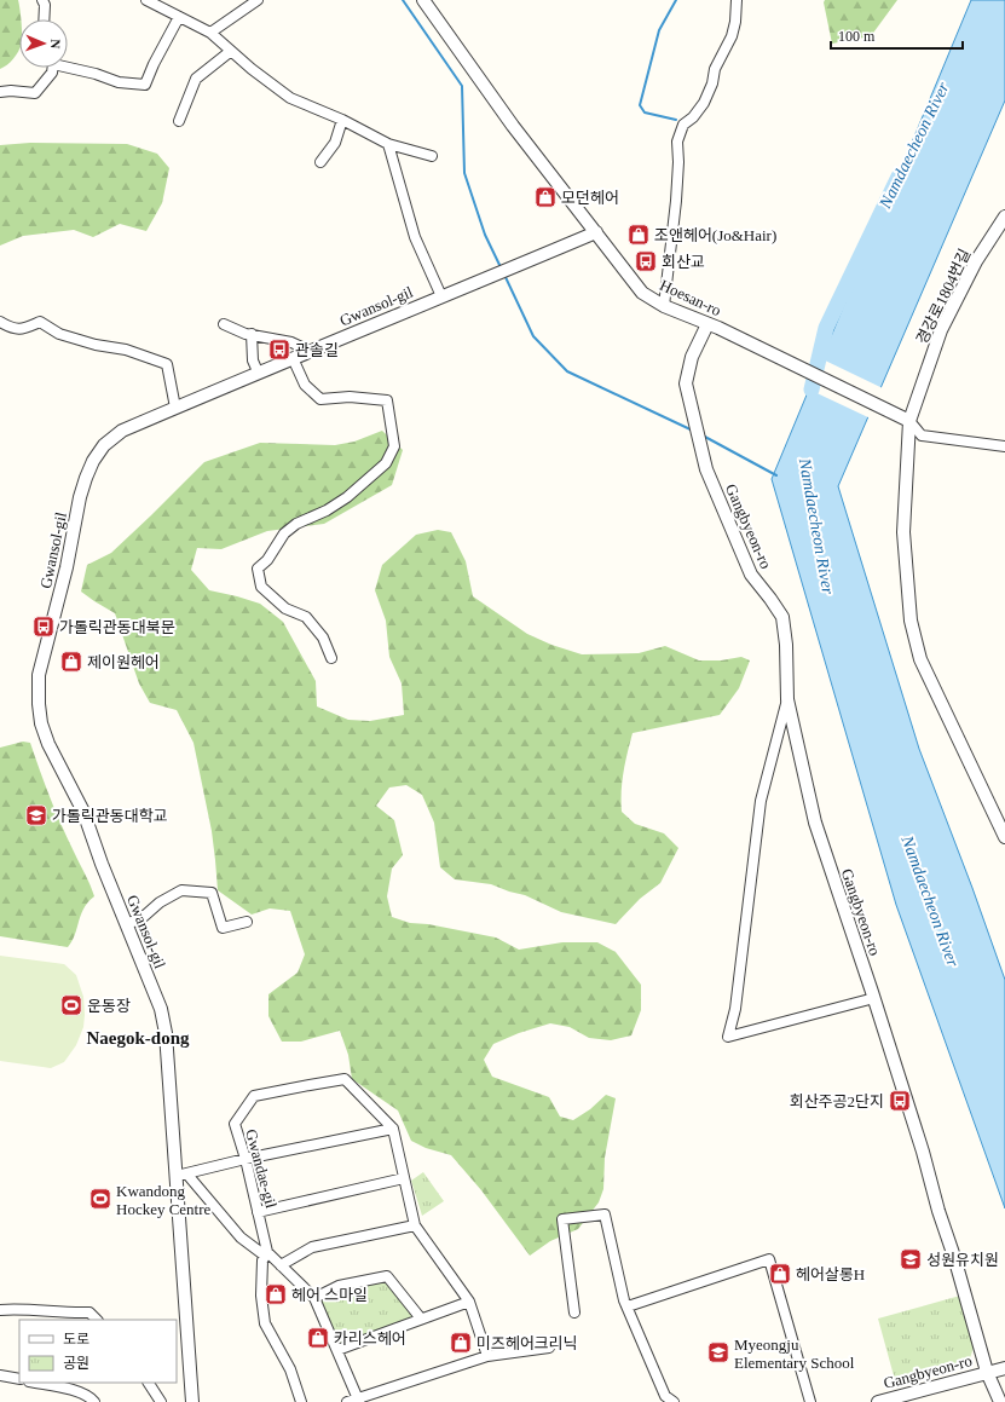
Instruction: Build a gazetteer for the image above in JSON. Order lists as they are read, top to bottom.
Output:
{
  "streets": {
    "street": [
      "경강로1804번길",
      "Hoesan-ro",
      "Gwansol-gil",
      "Gangbyeon-ro",
      "Gwandae-gil"
    ]
  },
  "crossings": [
    ["경강로1804번길", "Hoesan-ro"],
    ["Hoesan-ro", "Gwansol-gil"],
    ["Hoesan-ro", "Gangbyeon-ro"]
  ],
  "districts": ["Naegok-dong"],
  "water": ["Namdaecheon River"],
  "places": {
    "shop": [
      "모던헤어",
      "조앤헤어(Jo&Hair)",
      "제이원헤어",
      "헤어살롱H",
      "헤어 스마일",
      "카리스헤어",
      "미즈헤어크리닉"
    ],
    "bus stop": [
      "회산교",
      "관솔길",
      "가톨릭관동대북문",
      "회산주공2단지"
    ],
    "school or university": ["가톨릭관동대학교", "성원유치원", "Myeongju Elementary School"],
    "sports": ["운동장", "Kwandong Hockey Centre"]
  },
  "legend": ["도로", "공원"],
  "scale_bar": "100 m",
  "north": "right"
}
